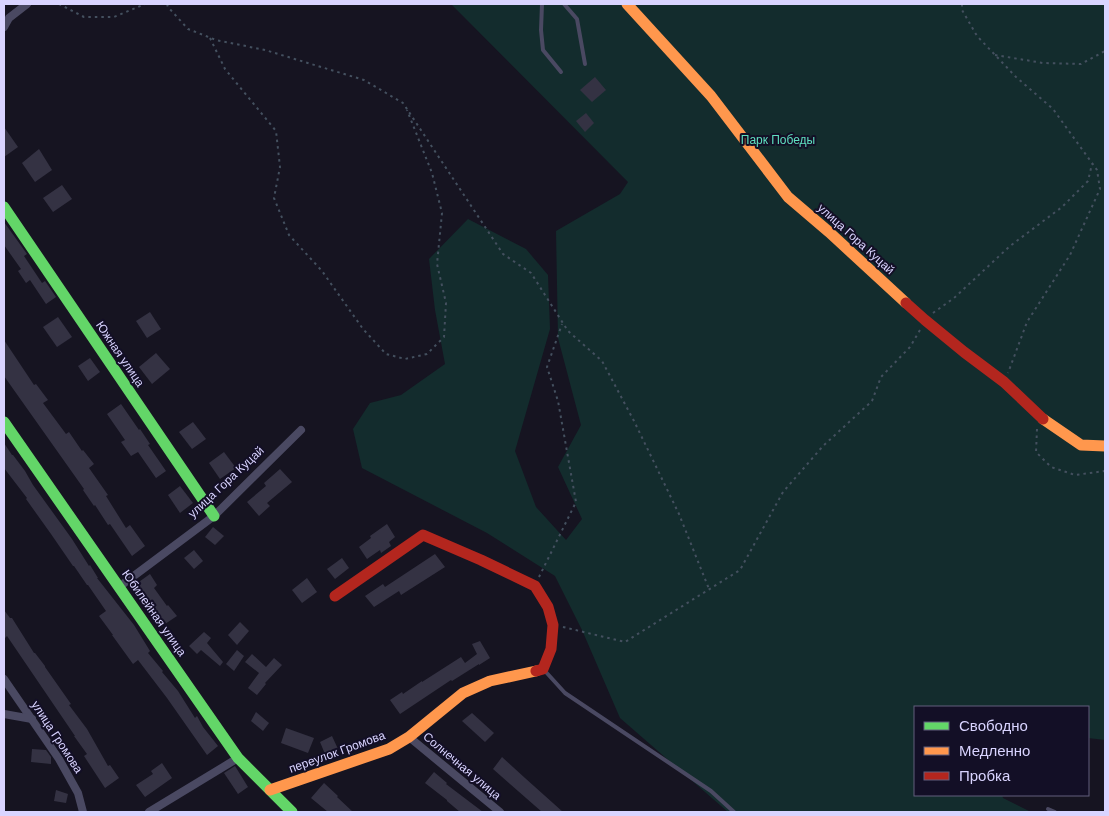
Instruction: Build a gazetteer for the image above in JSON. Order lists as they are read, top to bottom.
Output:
{
  "streets": {
    "street": [
      "улица Гора Куцай",
      "Южная улица",
      "Юбилейная улица",
      "улица Громова",
      "переулок Громова",
      "Солнечная улица"
    ]
  },
  "crossings": [
    ["улица Гора Куцай", "Южная улица"],
    ["улица Гора Куцай", "Юбилейная улица"],
    ["Юбилейная улица", "переулок Громова"],
    ["переулок Громова", "Солнечная улица"]
  ],
  "parks": ["Парк Победы"],
  "legend": ["Свободно", "Медленно", "Пробка"]
}
